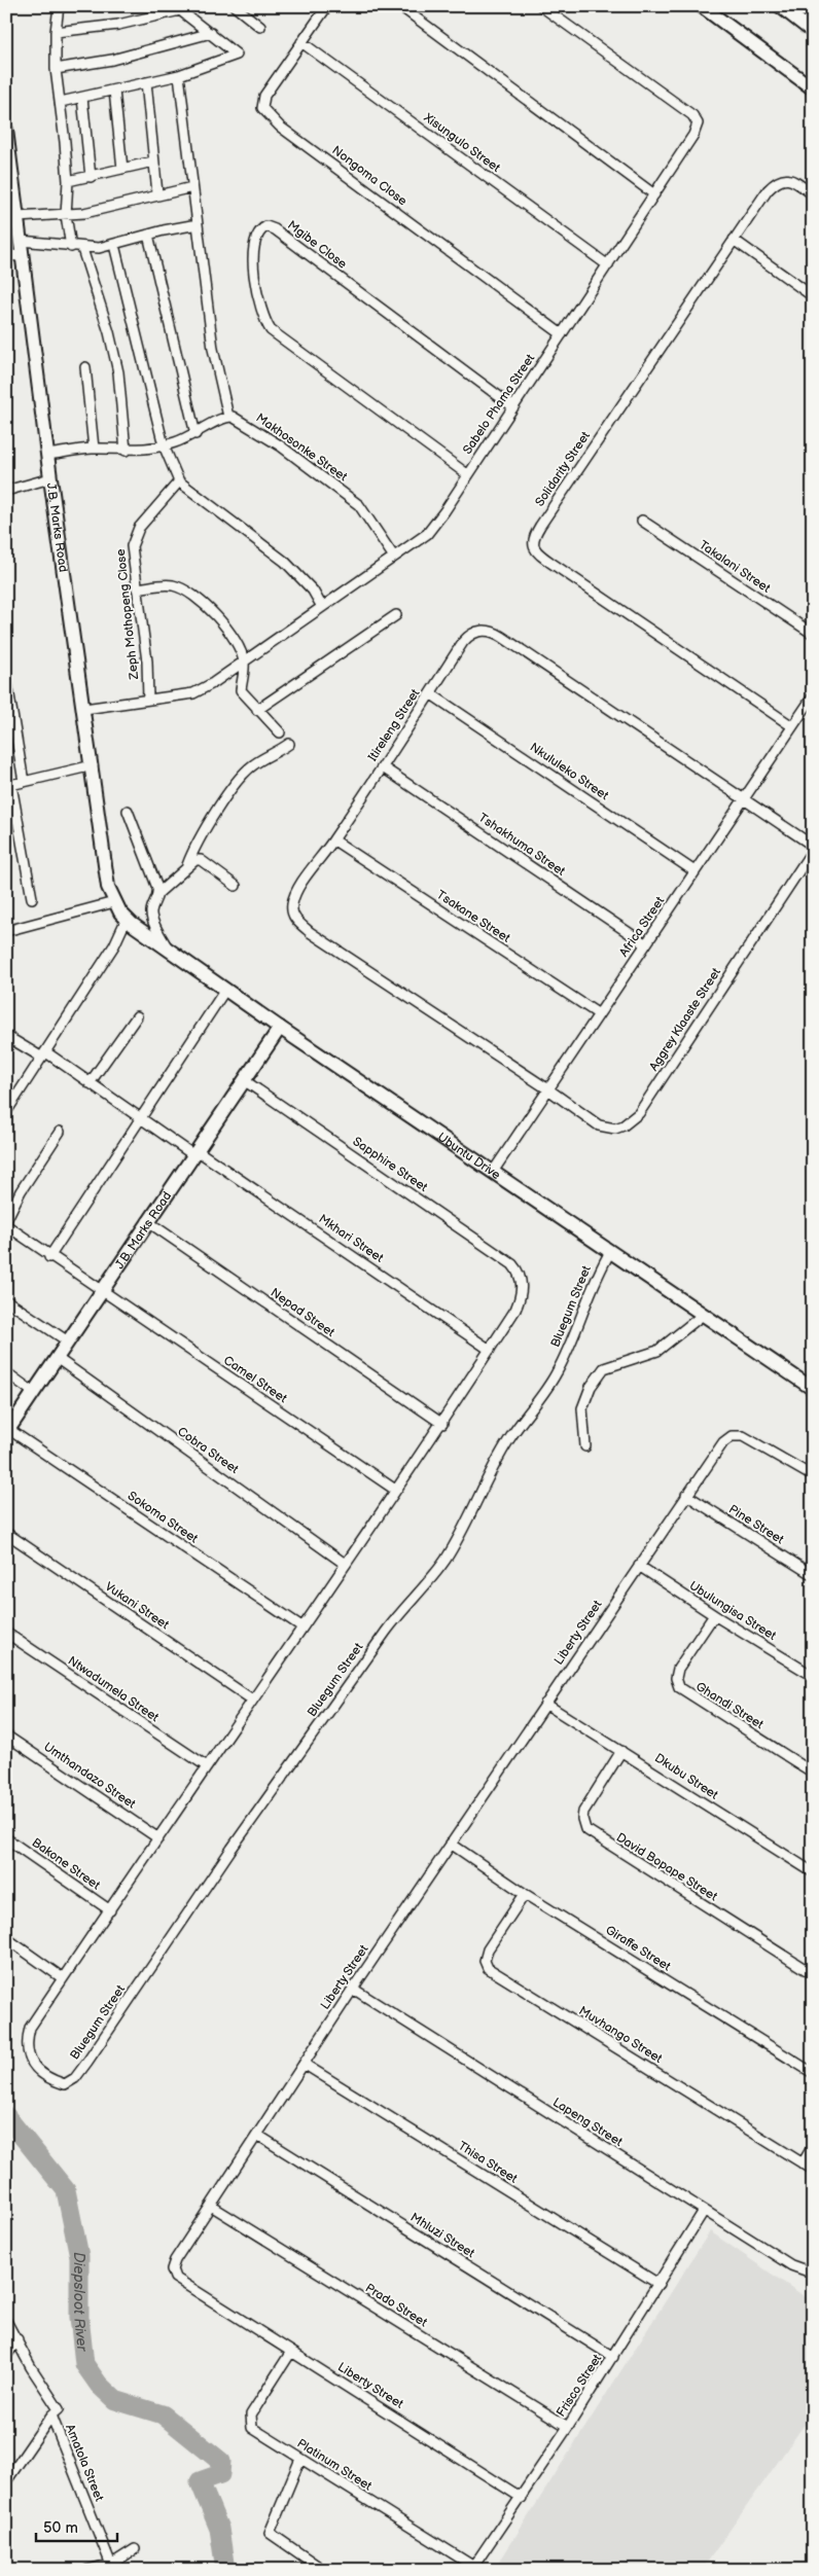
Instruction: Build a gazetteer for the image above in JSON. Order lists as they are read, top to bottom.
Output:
{
  "streets": {
    "street": [
      "Xisungulo Street",
      "Nongoma Close",
      "Mgibe Close",
      "Sabelo Phama Street",
      "Makhosonke Street",
      "Solidarity Street",
      "J.B. Marks Road",
      "Takalani Street",
      "Zeph Mothopeng Close",
      "Itireleng Street",
      "Nkululeko Street",
      "Tshakhuma Street",
      "Tsakane Street",
      "Africa Street",
      "Aggrey Klaaste Street",
      "Ubuntu Drive",
      "Sapphire Street",
      "Mkhari Street",
      "Bluegum Street",
      "Nepad Street",
      "Camel Street",
      "Cobra Street",
      "Sokoma Street",
      "Pine Street",
      "Vukani Street",
      "Ubulungisa Street",
      "Liberty Street",
      "Ntwadumela Street",
      "Ghandi Street",
      "Umthandazo Street",
      "Dkubu Street",
      "Bakone Street",
      "David Bopape Street",
      "Giraffe Street",
      "Muvhango Street",
      "Lapeng Street",
      "Thisa Street",
      "Mhluzi Street",
      "Prado Street",
      "Frisco Street",
      "Amatola Street",
      "Platinum Street"
    ]
  },
  "crossings": [
    ["Xisungulo Street", "Nongoma Close"],
    ["Xisungulo Street", "Sabelo Phama Street"],
    ["Nongoma Close", "Sabelo Phama Street"],
    ["Mgibe Close", "Sabelo Phama Street"],
    ["Sabelo Phama Street", "Makhosonke Street"],
    ["Sabelo Phama Street", "J.B. Marks Road"],
    ["Sabelo Phama Street", "Zeph Mothopeng Close"],
    ["Solidarity Street", "Africa Street"],
    ["J.B. Marks Road", "Ubuntu Drive"],
    ["J.B. Marks Road", "Sapphire Street"],
    ["J.B. Marks Road", "Mkhari Street"],
    ["J.B. Marks Road", "Nepad Street"],
    ["J.B. Marks Road", "Camel Street"],
    ["J.B. Marks Road", "Cobra Street"],
    ["J.B. Marks Road", "Sokoma Street"],
    ["Itireleng Street", "Nkululeko Street"],
    ["Itireleng Street", "Tshakhuma Street"],
    ["Itireleng Street", "Tsakane Street"],
    ["Itireleng Street", "Africa Street"],
    ["Itireleng Street", "Aggrey Klaaste Street"],
    ["Nkululeko Street", "Africa Street"],
    ["Tshakhuma Street", "Africa Street"],
    ["Tsakane Street", "Africa Street"],
    ["Africa Street", "Aggrey Klaaste Street"],
    ["Africa Street", "Ubuntu Drive"],
    ["Ubuntu Drive", "Bluegum Street"],
    ["Sapphire Street", "Bluegum Street"],
    ["Mkhari Street", "Bluegum Street"],
    ["Bluegum Street", "Nepad Street"],
    ["Bluegum Street", "Camel Street"],
    ["Bluegum Street", "Cobra Street"],
    ["Bluegum Street", "Sokoma Street"],
    ["Bluegum Street", "Vukani Street"],
    ["Bluegum Street", "Ntwadumela Street"],
    ["Bluegum Street", "Umthandazo Street"],
    ["Bluegum Street", "Bakone Street"],
    ["Pine Street", "Liberty Street"],
    ["Ubulungisa Street", "Liberty Street"],
    ["Ubulungisa Street", "Ghandi Street"],
    ["Liberty Street", "Dkubu Street"],
    ["Liberty Street", "Giraffe Street"],
    ["Liberty Street", "Lapeng Street"],
    ["Liberty Street", "Thisa Street"],
    ["Liberty Street", "Mhluzi Street"],
    ["Liberty Street", "Prado Street"],
    ["Liberty Street", "Frisco Street"],
    ["Liberty Street", "Platinum Street"],
    ["Dkubu Street", "David Bopape Street"],
    ["Giraffe Street", "Muvhango Street"],
    ["Lapeng Street", "Frisco Street"],
    ["Thisa Street", "Frisco Street"],
    ["Mhluzi Street", "Frisco Street"],
    ["Prado Street", "Frisco Street"],
    ["Frisco Street", "Platinum Street"]
  ],
  "water": ["Diepsloot River"],
  "scale_bar": "50 m"
}
